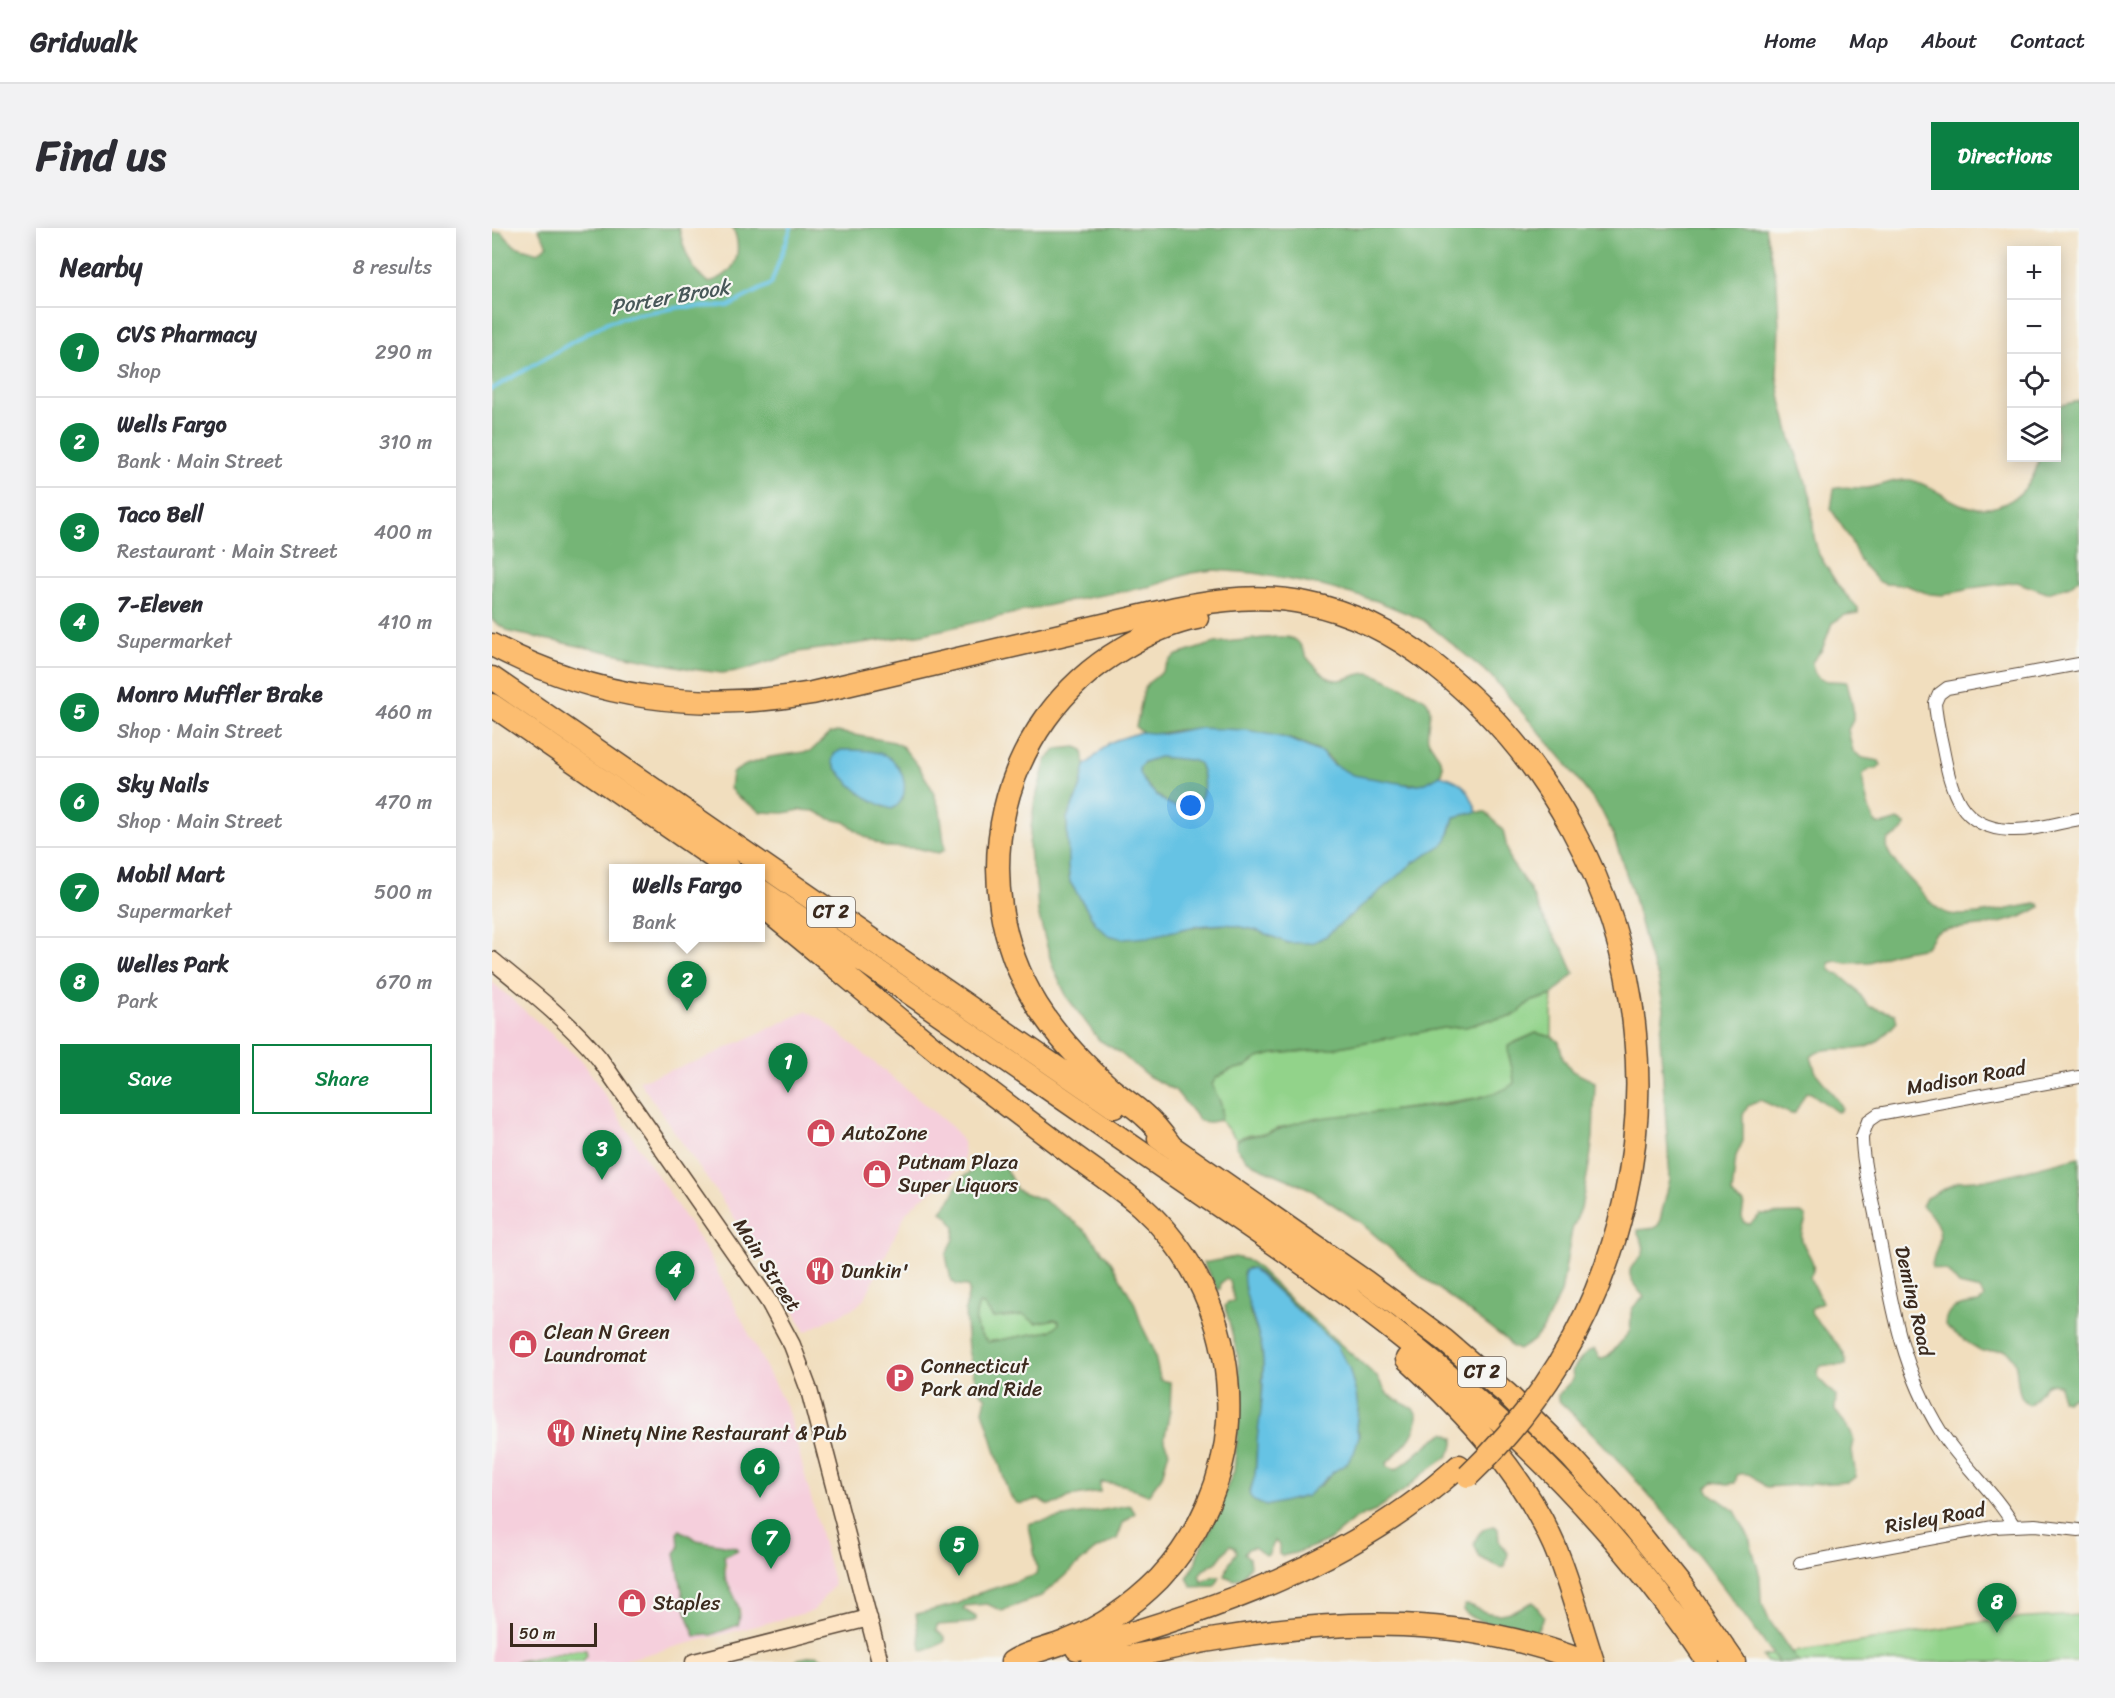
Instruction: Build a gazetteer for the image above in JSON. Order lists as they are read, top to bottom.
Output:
{
  "streets": {
    "highway": ["CT 2"],
    "main road": ["Main Street"],
    "street": ["Madison Road", "Deming Road", "Risley Road"]
  },
  "crossings": [
    ["Madison Road", "Deming Road"],
    ["Deming Road", "Risley Road"]
  ],
  "water": ["Porter Brook"],
  "places": {
    "shop": [
      "AutoZone",
      "Putnam Plaza Super Liquors",
      "Clean N Green Laundromat",
      "Staples"
    ],
    "restaurant": ["Dunkin'", "Ninety Nine Restaurant & Pub"],
    "parking": ["Connecticut Park and Ride"]
  },
  "scale_bar": "50 m",
  "page": {
    "header": "Gridwalk",
    "nav": [
      "Home",
      "Map",
      "About",
      "Contact"
    ],
    "title": "Find us",
    "buttons": [
      "Directions",
      ["Save", "Share"]
    ],
    "heading": ["Nearby", "8 results"],
    "map_buttons": ["+", "−"],
    "list": [
      {
        "mark": "1",
        "name": "CVS Pharmacy",
        "note": "Shop",
        "value": "290 m"
      },
      {
        "mark": "2",
        "name": "Wells Fargo",
        "note": "Bank · Main Street",
        "value": "310 m"
      },
      {
        "mark": "3",
        "name": "Taco Bell",
        "note": "Restaurant · Main Street",
        "value": "400 m"
      },
      {
        "mark": "4",
        "name": "7-Eleven",
        "note": "Supermarket",
        "value": "410 m"
      },
      {
        "mark": "5",
        "name": "Monro Muffler Brake",
        "note": "Shop · Main Street",
        "value": "460 m"
      },
      {
        "mark": "6",
        "name": "Sky Nails",
        "note": "Shop · Main Street",
        "value": "470 m"
      },
      {
        "mark": "7",
        "name": "Mobil Mart",
        "note": "Supermarket",
        "value": "500 m"
      },
      {
        "mark": "8",
        "name": "Welles Park",
        "note": "Park",
        "value": "670 m"
      }
    ],
    "popup": ["Wells Fargo", "Bank"],
    "pins": [
      "2",
      "1",
      "3",
      "4",
      "6",
      "7",
      "5",
      "8"
    ],
    "scale": "50 m"
  }
}
